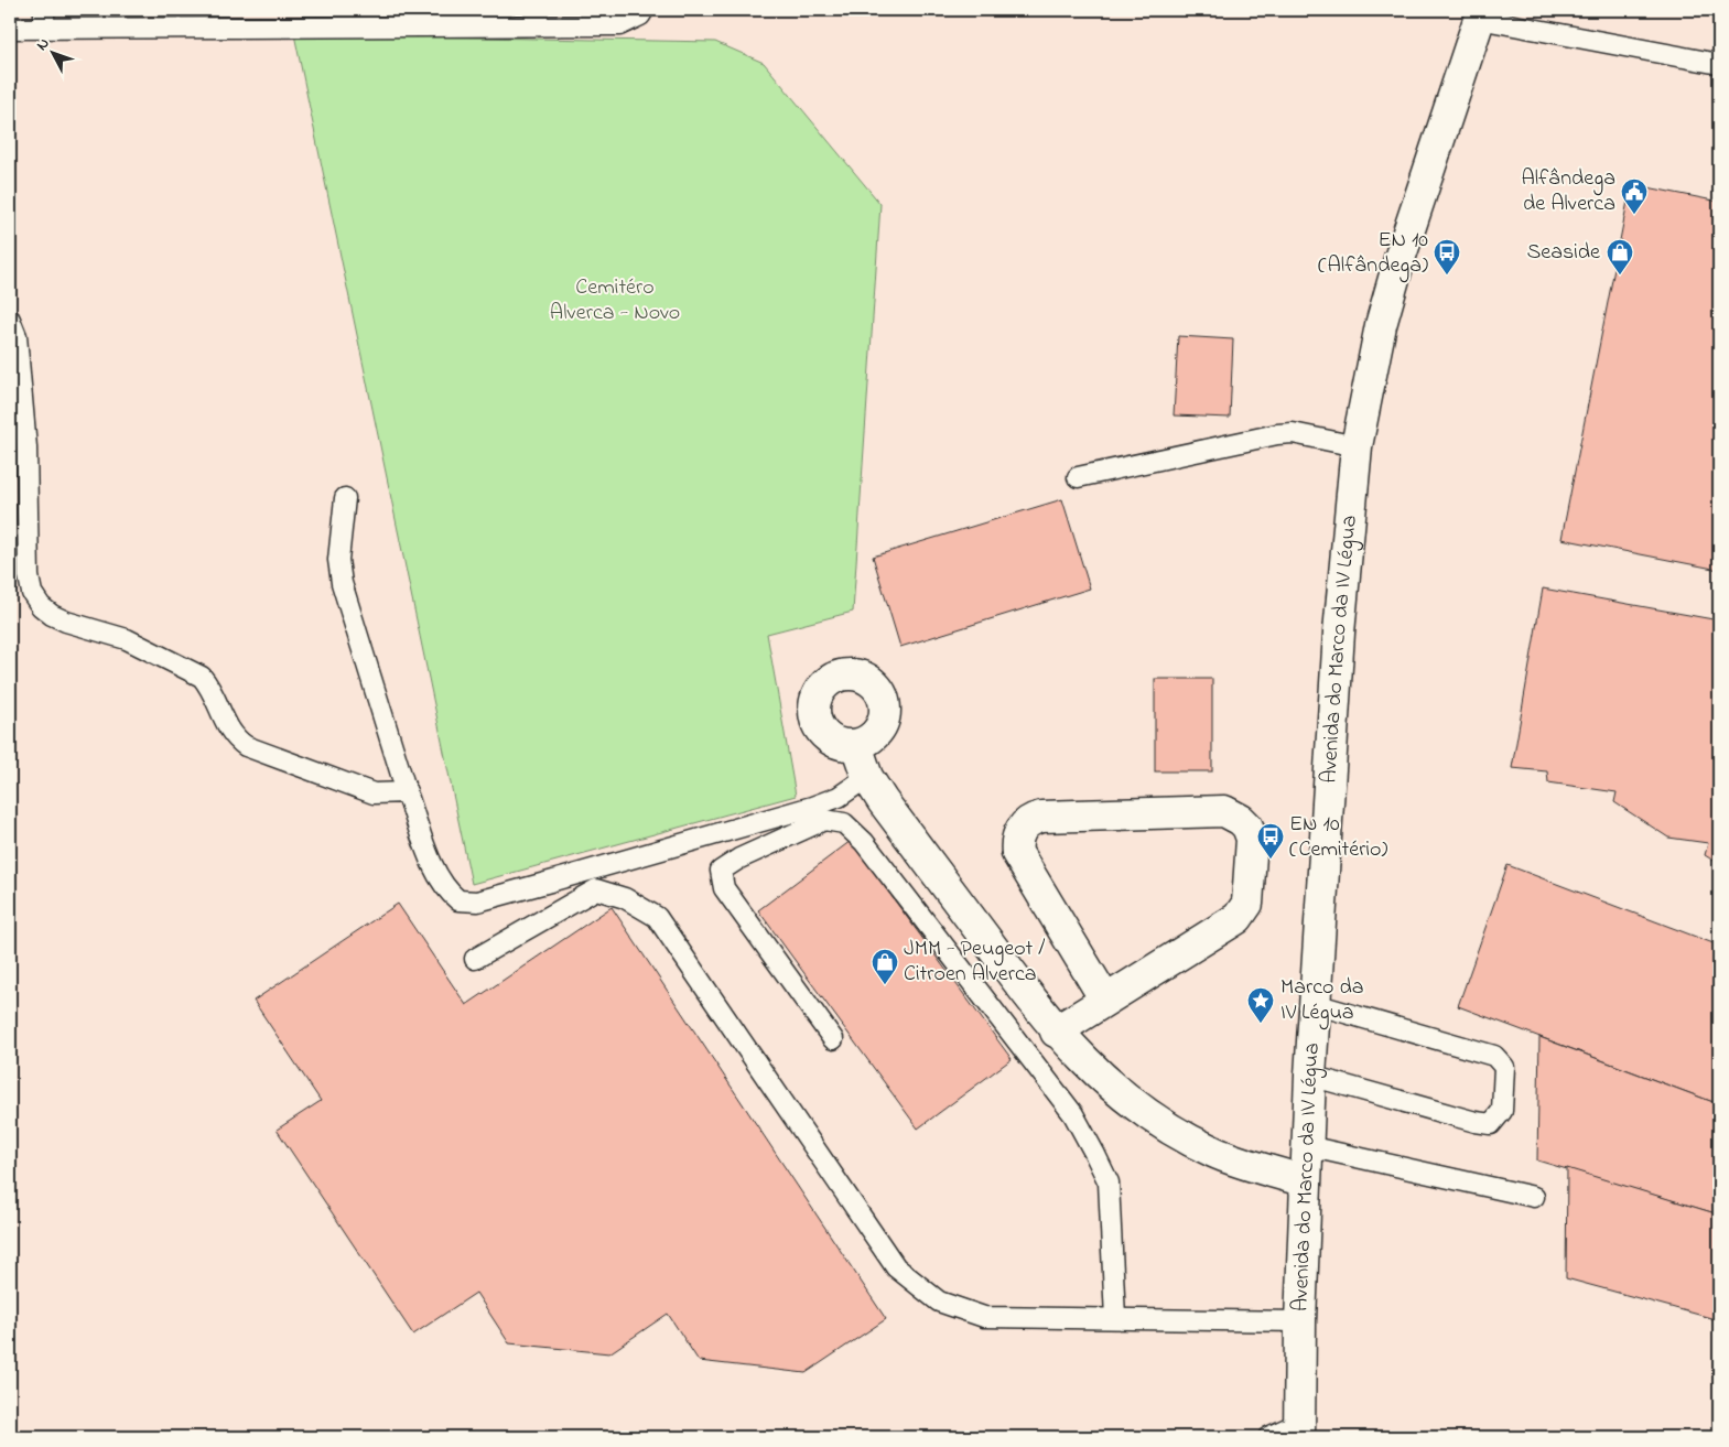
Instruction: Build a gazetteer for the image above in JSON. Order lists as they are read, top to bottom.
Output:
{
  "streets": {
    "main road": ["Avenida do Marco da IV Légua"]
  },
  "parks": ["Cemitéro Alverca - Novo"],
  "places": {
    "public building": ["Alfândega de Alverca"],
    "bus stop": ["EN 10 (Alfândega)", "EN 10 (Cemitério)"],
    "shop": ["Seaside", "JMM - Peugeot / Citroen Alverca"],
    "place": ["Marco da IV Légua"]
  },
  "north": "top left"
}
